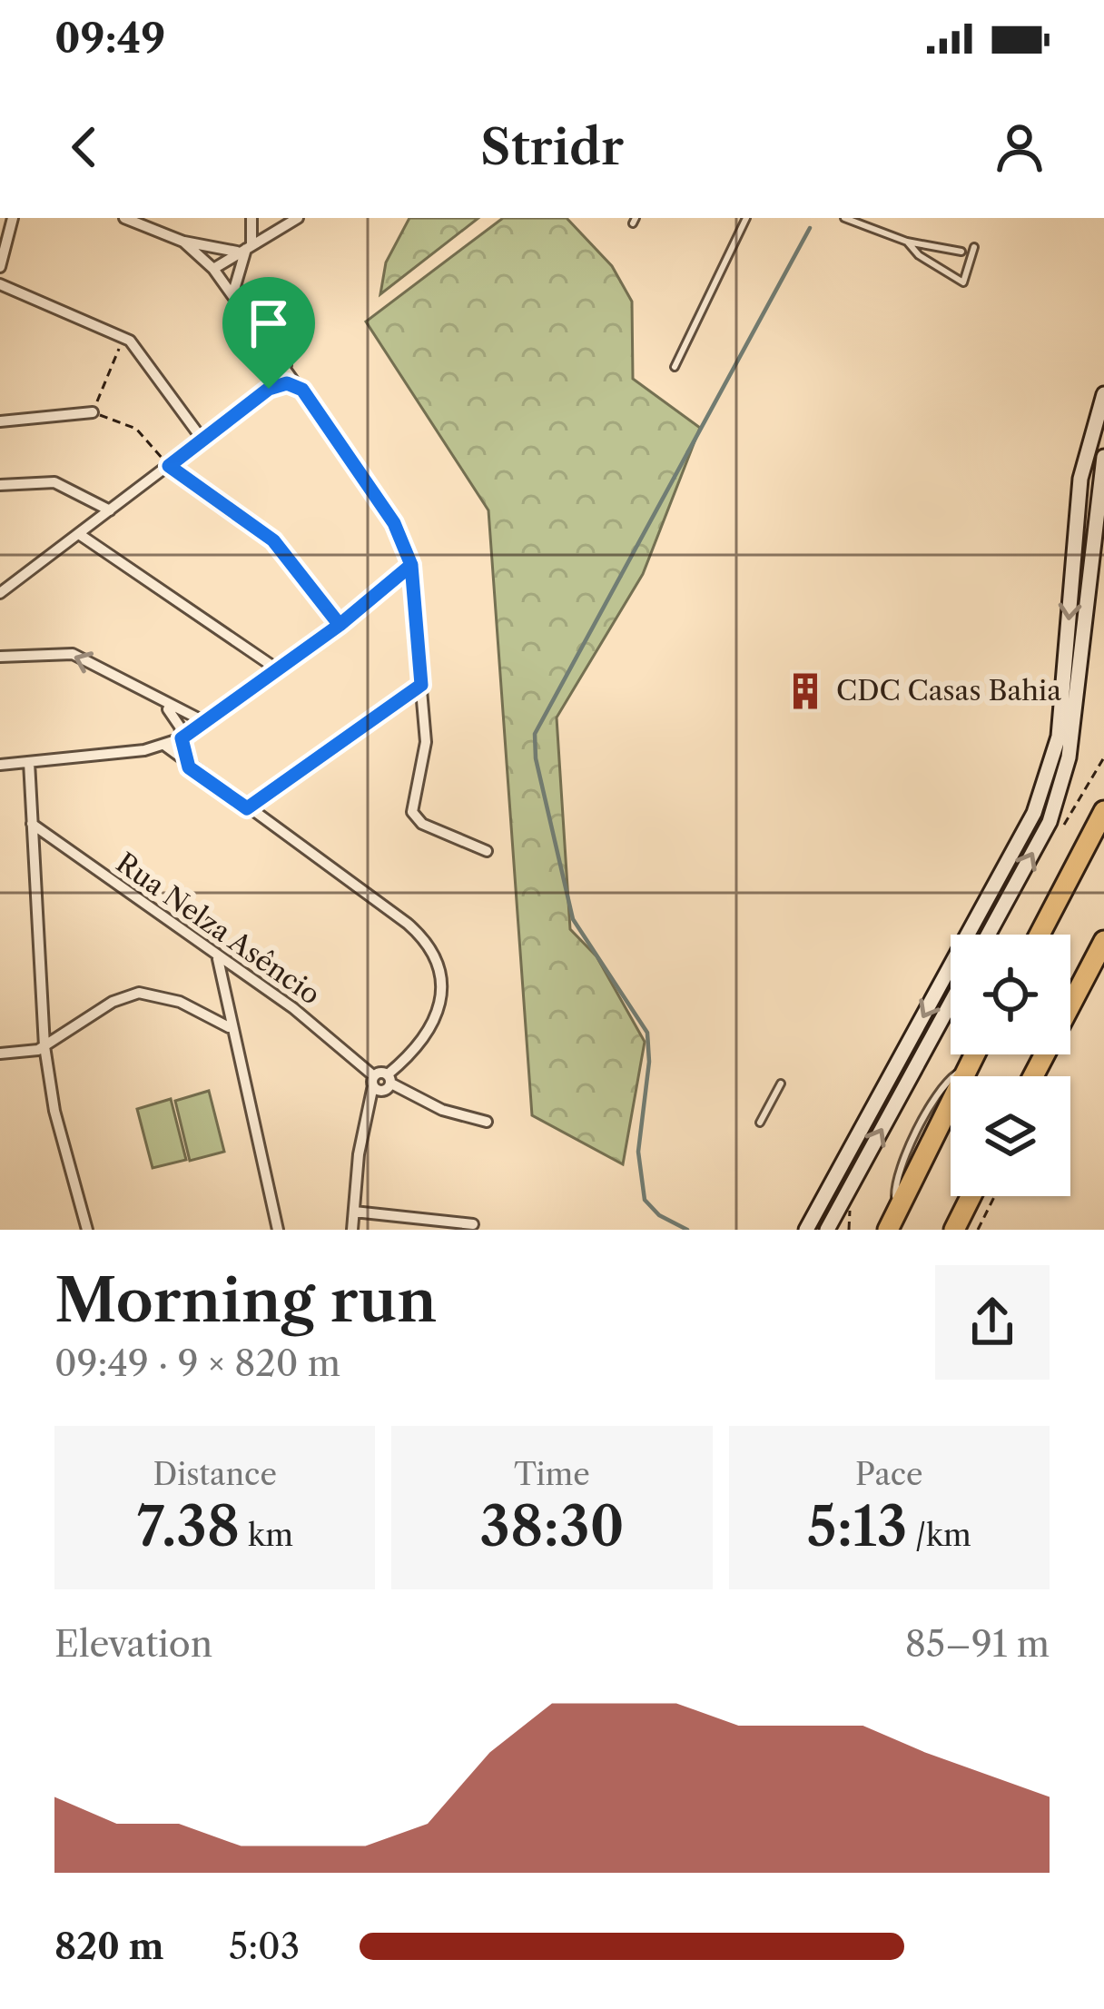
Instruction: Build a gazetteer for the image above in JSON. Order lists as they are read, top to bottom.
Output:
{
  "streets": {
    "street": ["Rua Nelza Asêncio"]
  },
  "places": {
    "building": ["CDC Casas Bahia"]
  },
  "page": {
    "status": "09:49",
    "header": "Stridr",
    "heading": ["Morning run", "09:49 · 9 × 820 m"],
    "stats": [
      ["Distance", "7.38 km"],
      ["Time", "38:30"],
      ["Pace", "5:13 /km"]
    ],
    "chart": ["Elevation", "85–91 m"],
    "list": [
      {
        "name": "820 m",
        "note": "5:03"
      }
    ]
  }
}
